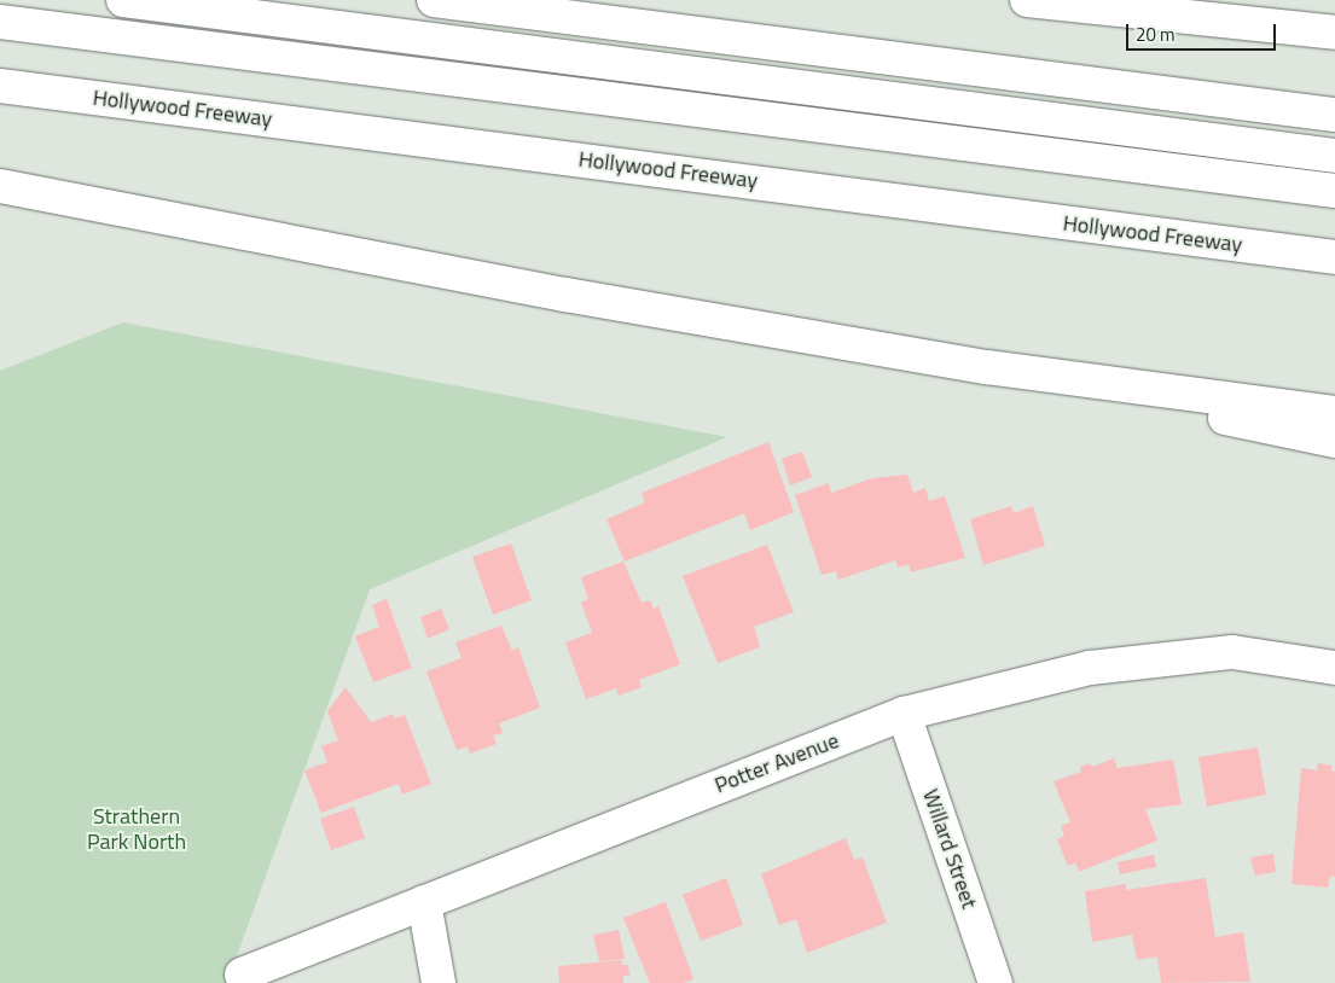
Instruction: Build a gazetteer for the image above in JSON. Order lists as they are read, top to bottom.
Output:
{
  "streets": {
    "main road": ["Hollywood Freeway", "Potter Avenue", "Willard Street"]
  },
  "crossings": [
    ["Potter Avenue", "Willard Street"]
  ],
  "parks": ["Strathern Park North"],
  "scale_bar": "20 m"
}
